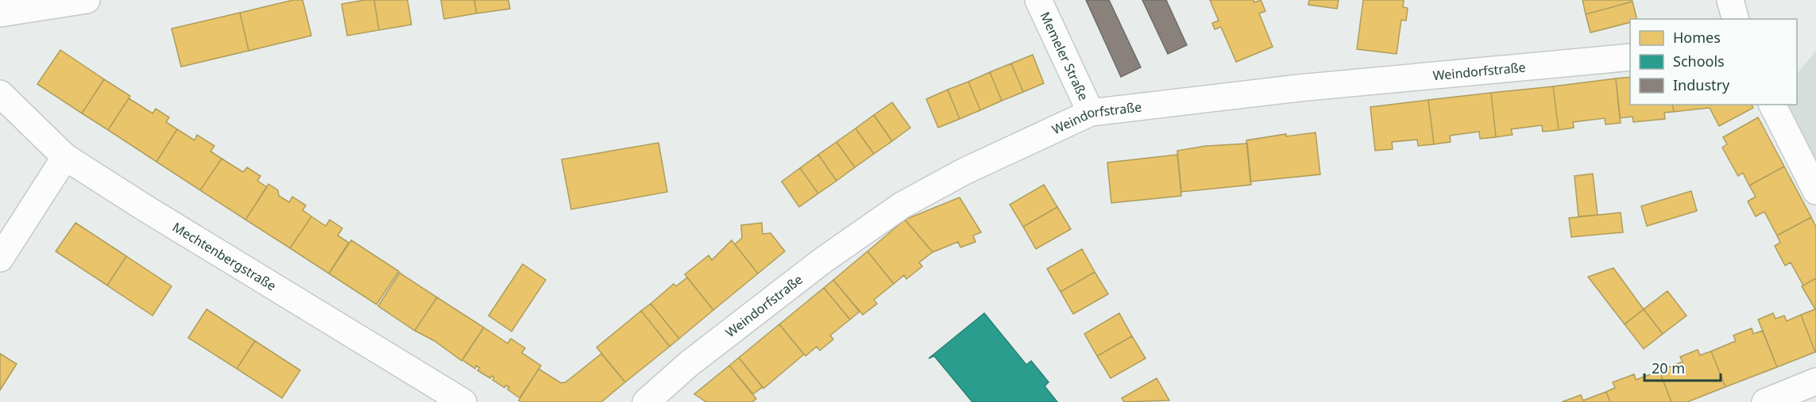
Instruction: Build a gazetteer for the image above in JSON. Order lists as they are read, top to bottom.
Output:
{
  "streets": {
    "street": ["Memeler Straße", "Weindorfstraße", "Mechtenbergstraße"]
  },
  "crossings": [
    ["Memeler Straße", "Weindorfstraße"]
  ],
  "legend": ["Homes", "Schools", "Industry"],
  "scale_bar": "20 m"
}
